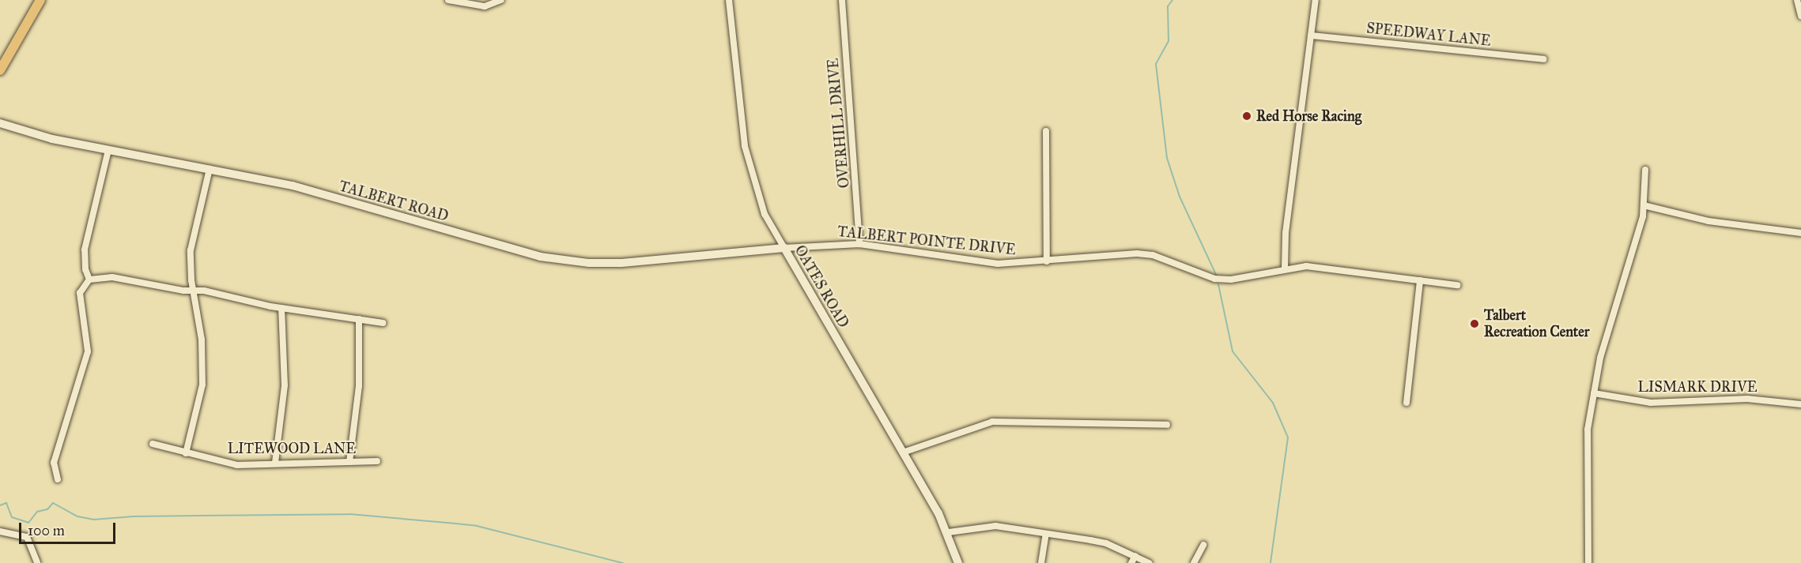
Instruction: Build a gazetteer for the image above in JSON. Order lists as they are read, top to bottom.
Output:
{
  "streets": {
    "street": [
      "SPEEDWAY LANE",
      "OVERHILL DRIVE",
      "TALBERT ROAD",
      "TALBERT POINTE DRIVE",
      "OATES ROAD",
      "LISMARK DRIVE",
      "LITEWOOD LANE"
    ]
  },
  "crossings": [
    ["OVERHILL DRIVE", "TALBERT POINTE DRIVE"],
    ["TALBERT ROAD", "TALBERT POINTE DRIVE"],
    ["TALBERT ROAD", "OATES ROAD"],
    ["TALBERT POINTE DRIVE", "OATES ROAD"]
  ],
  "places": ["Red Horse Racing", "Talbert Recreation Center"],
  "scale_bar": "100 m"
}
